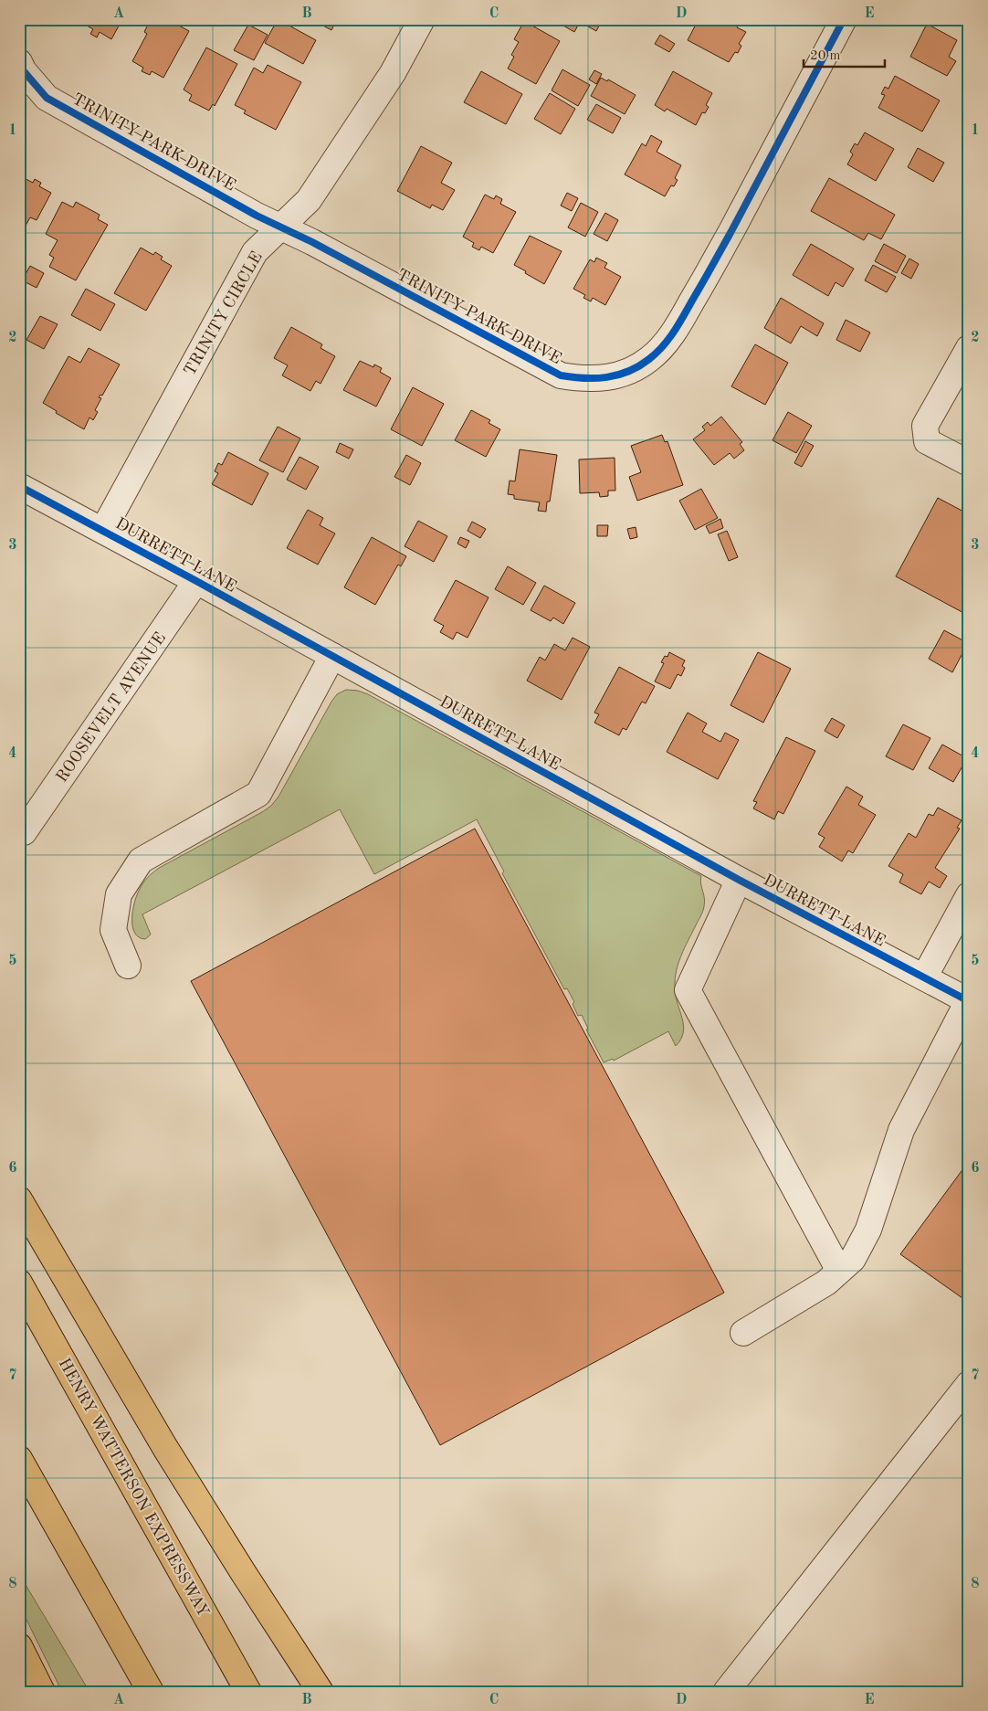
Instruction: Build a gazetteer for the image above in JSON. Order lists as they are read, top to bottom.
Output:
{
  "streets": {
    "highway": ["HENRY WATTERSON EXPRESSWAY"],
    "street": [
      "TRINITY PARK DRIVE",
      "TRINITY CIRCLE",
      "DURRETT LANE",
      "ROOSEVELT AVENUE"
    ]
  },
  "crossings": [
    ["TRINITY PARK DRIVE", "TRINITY CIRCLE"],
    ["TRINITY CIRCLE", "DURRETT LANE"],
    ["DURRETT LANE", "ROOSEVELT AVENUE"]
  ],
  "scale_bar": "20 m",
  "grid": {
    "columns": [
      "A",
      "B",
      "C",
      "D",
      "E"
    ],
    "rows": [
      "1",
      "2",
      "3",
      "4",
      "5",
      "6",
      "7",
      "8"
    ]
  }
}
